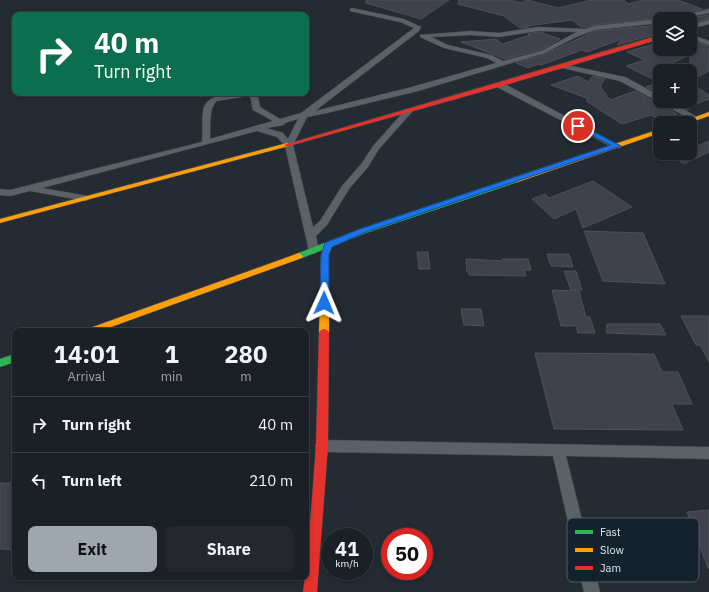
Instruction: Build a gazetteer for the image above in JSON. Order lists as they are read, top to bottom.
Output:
{
  "legend": ["Fast", "Slow", "Jam"],
  "page": {
    "map_buttons": ["+", "−"],
    "turn": ["40 m", "Turn right"],
    "eta": [
      "14:01",
      "Arrival",
      "1",
      "min",
      "280",
      "m"
    ],
    "list": [
      {
        "name": "Turn right",
        "value": "40 m"
      },
      {
        "name": "Turn left",
        "value": "210 m"
      }
    ],
    "buttons": ["Exit", "Share"],
    "speed": "41 km/h",
    "limit": "50"
  }
}
